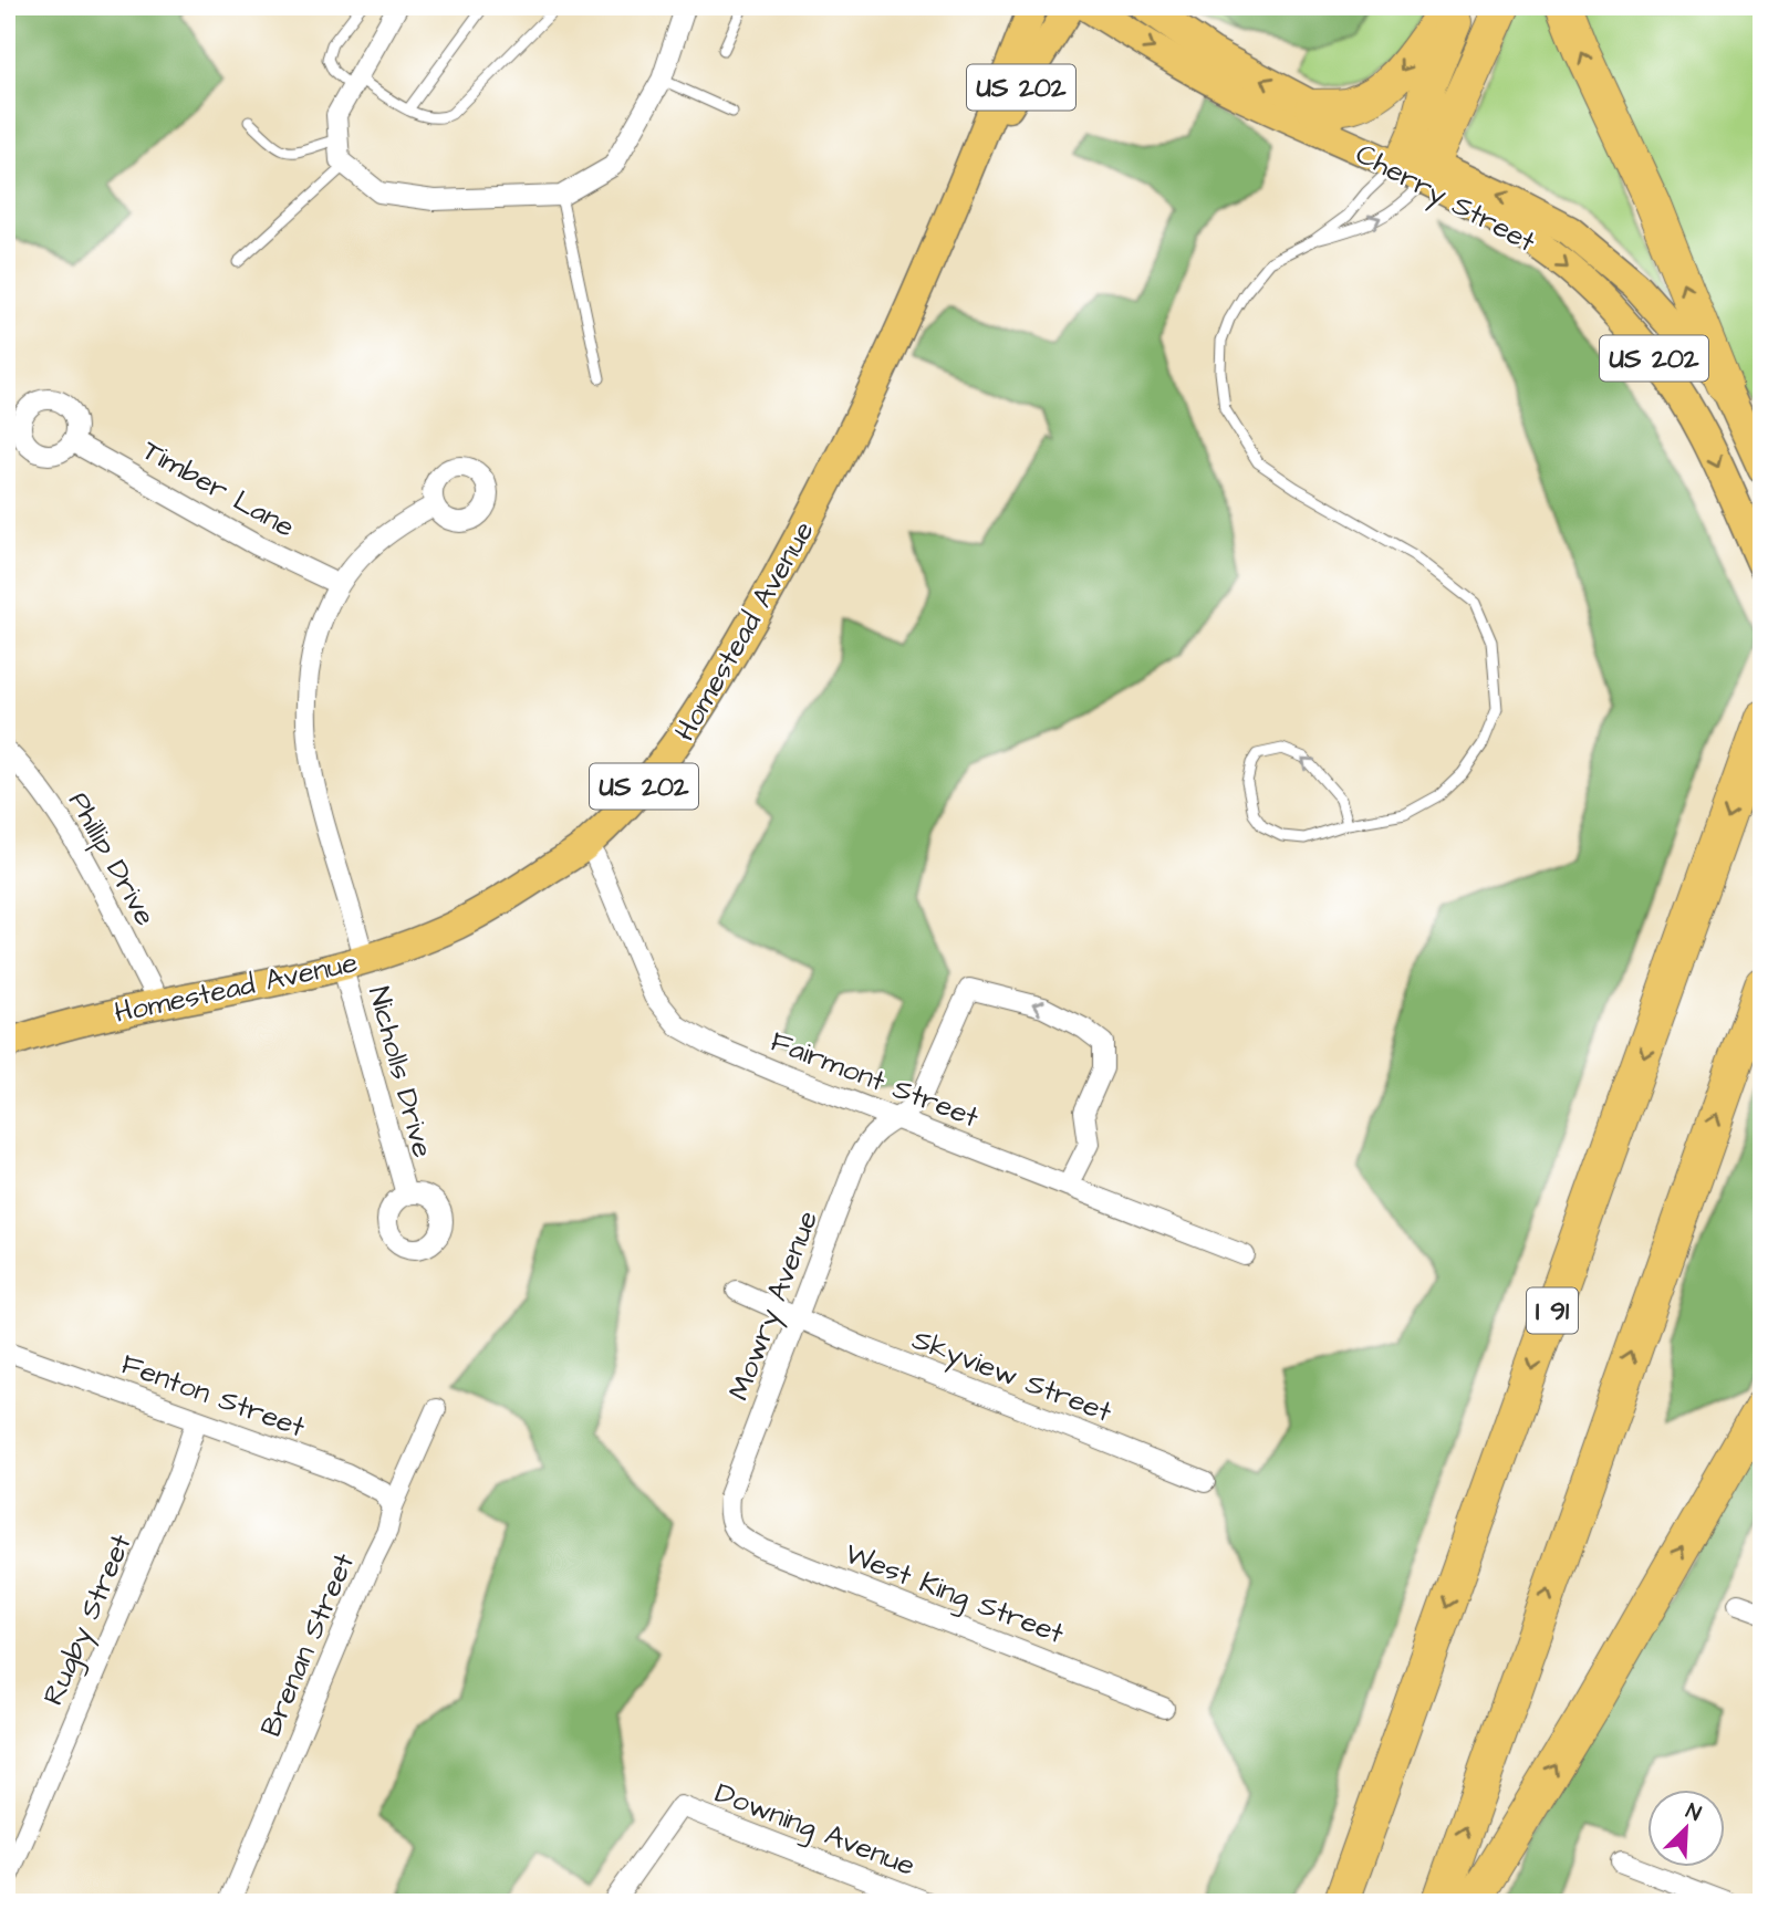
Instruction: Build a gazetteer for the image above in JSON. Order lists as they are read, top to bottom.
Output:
{
  "streets": {
    "highway": ["I 91"],
    "main road": ["US 202", "Cherry Street", "Homestead Avenue"],
    "street": [
      "Timber Lane",
      "Phillip Drive",
      "Nicholls Drive",
      "Fairmont Street",
      "Mowry Avenue",
      "Skyview Street",
      "Fenton Street",
      "West King Street",
      "Rugby Street",
      "Brenan Street",
      "Downing Avenue"
    ]
  },
  "crossings": [
    ["Timber Lane", "Nicholls Drive"],
    ["Homestead Avenue", "Phillip Drive"],
    ["Homestead Avenue", "Nicholls Drive"],
    ["Homestead Avenue", "Fairmont Street"],
    ["Fairmont Street", "Mowry Avenue"],
    ["Mowry Avenue", "Skyview Street"],
    ["Mowry Avenue", "West King Street"],
    ["Fenton Street", "Rugby Street"],
    ["Fenton Street", "Brenan Street"]
  ],
  "north": "top right"
}
